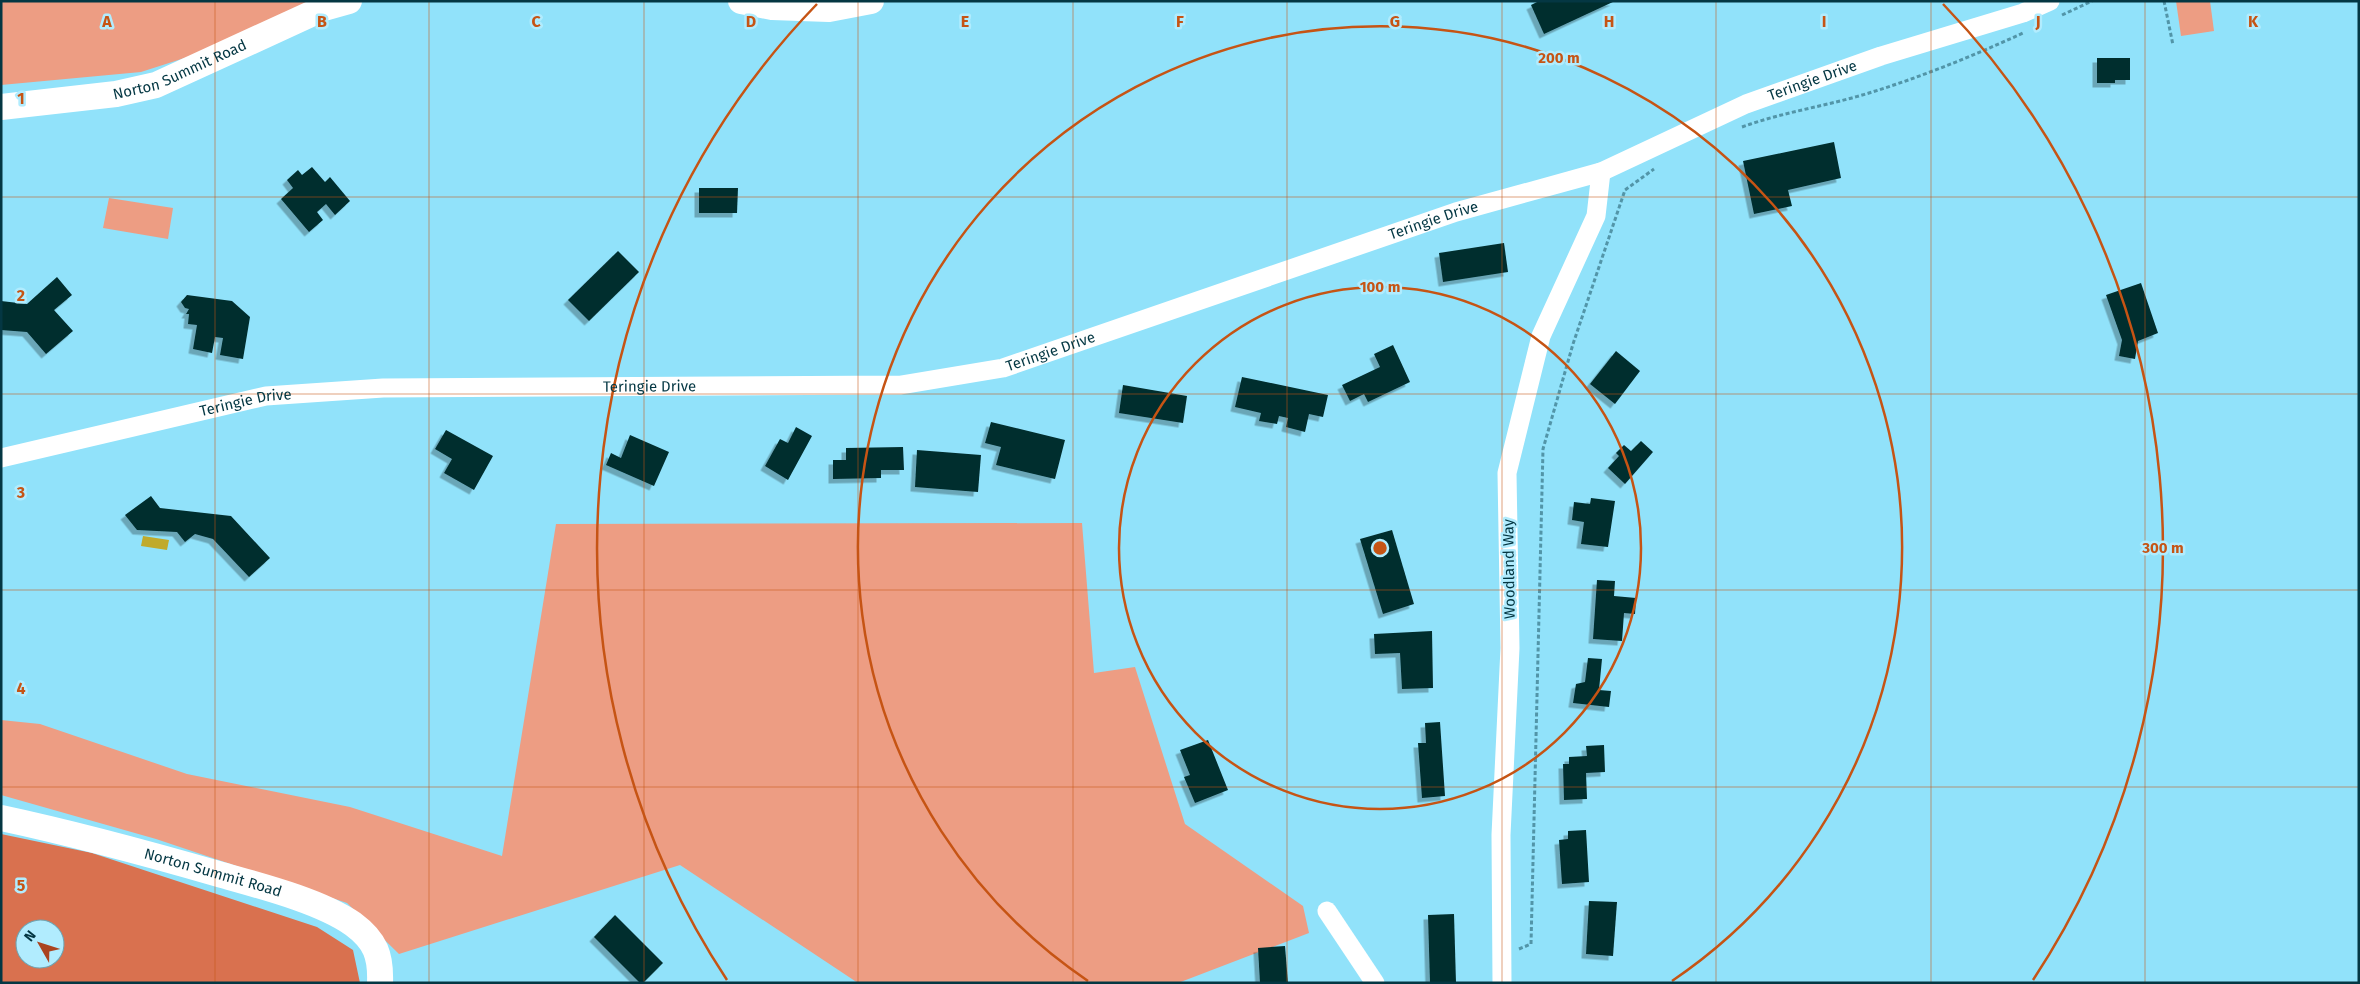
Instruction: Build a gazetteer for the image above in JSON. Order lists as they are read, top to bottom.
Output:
{
  "streets": {
    "main road": ["Norton Summit Road"],
    "street": ["Teringie Drive", "Woodland Way"]
  },
  "crossings": [
    ["Teringie Drive", "Woodland Way"]
  ],
  "north": "top left",
  "grid": {
    "columns": [
      "A",
      "B",
      "C",
      "D",
      "E",
      "F",
      "G",
      "H",
      "I",
      "J",
      "K"
    ],
    "rows": [
      "1",
      "2",
      "3",
      "4",
      "5"
    ]
  },
  "rings": ["200 m", "100 m", "300 m"]
}
